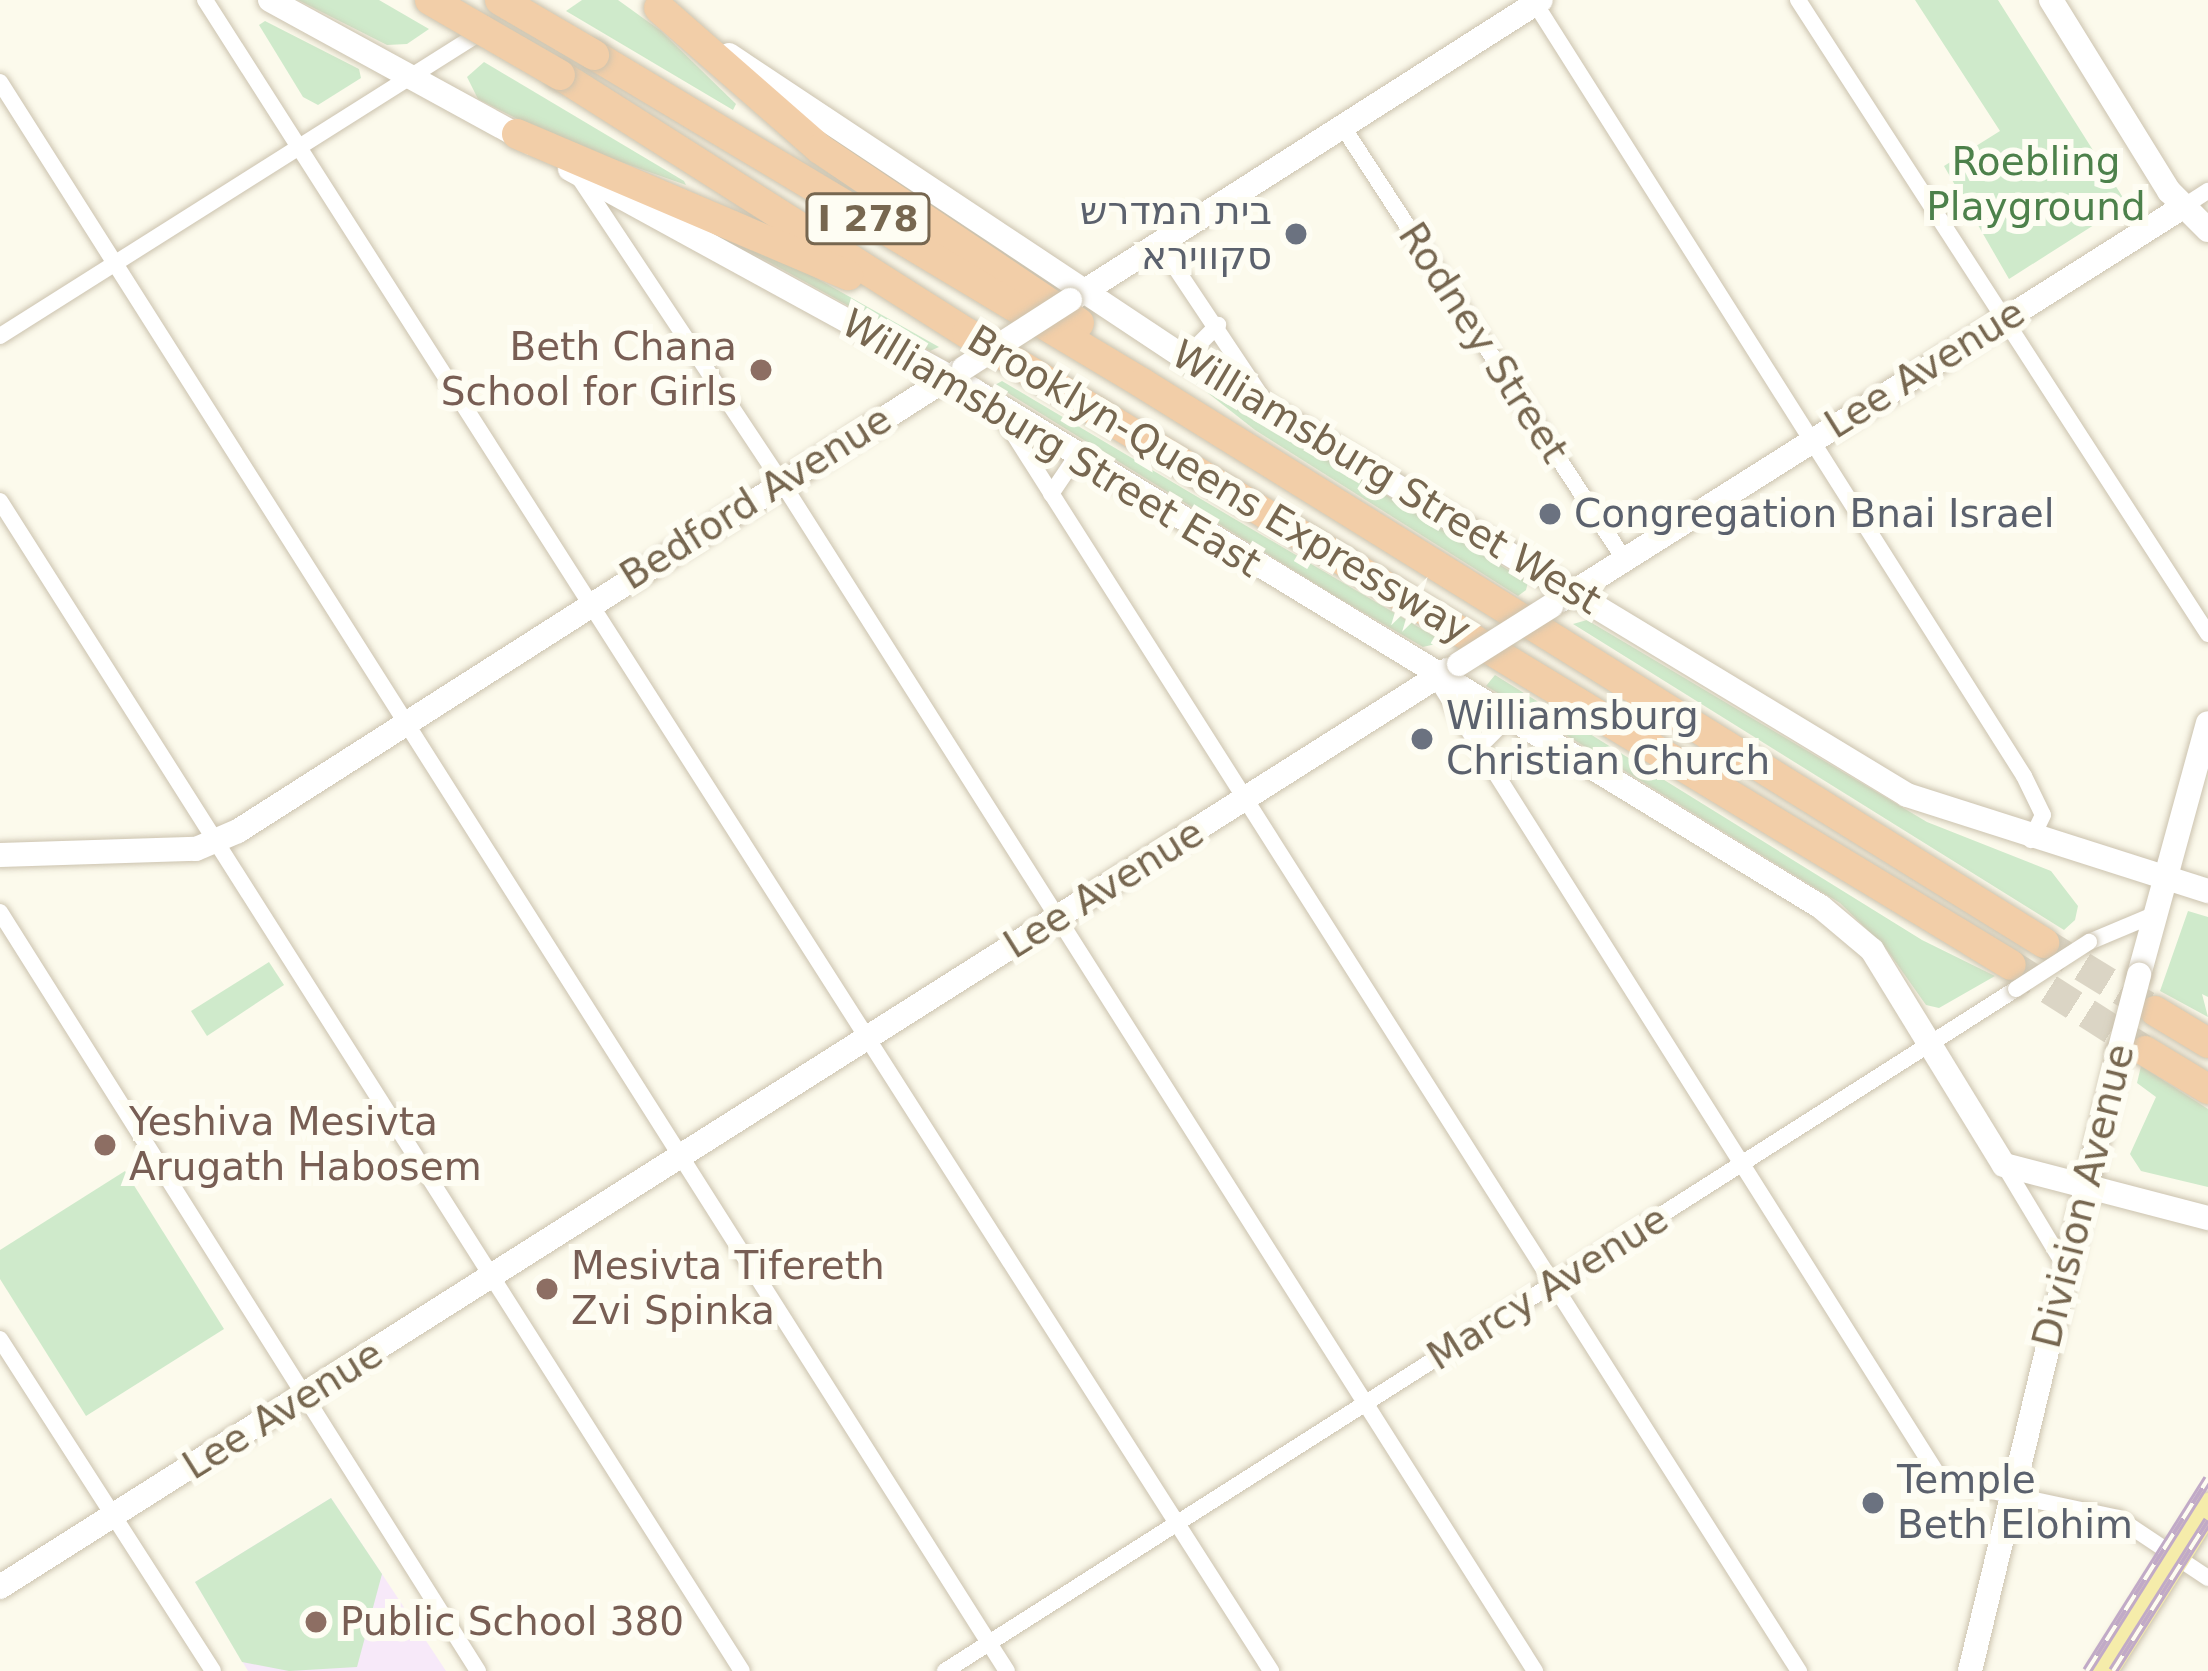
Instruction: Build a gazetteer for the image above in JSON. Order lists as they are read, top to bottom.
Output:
{
  "streets": {
    "highway": ["I 278", "Brooklyn-Queens Expressway"],
    "main road": [
      "Lee Avenue",
      "Williamsburg Street East",
      "Williamsburg Street West",
      "Bedford Avenue",
      "Division Avenue"
    ],
    "street": ["Rodney Street", "Marcy Avenue"]
  },
  "crossings": [
    ["Rodney Street", "Lee Avenue"],
    ["Rodney Street", "Bedford Avenue"],
    ["Lee Avenue", "Williamsburg Street East"],
    ["Lee Avenue", "Williamsburg Street West"],
    ["Williamsburg Street East", "Bedford Avenue"],
    ["Williamsburg Street East", "Marcy Avenue"],
    ["Williamsburg Street West", "Bedford Avenue"],
    ["Williamsburg Street West", "Division Avenue"],
    ["Brooklyn-Queens Expressway", "Marcy Avenue"],
    ["Division Avenue", "Marcy Avenue"]
  ],
  "parks": ["Roebling Playground"],
  "places": [
    "בית המדרש סקווירא",
    "Beth Chana School for Girls",
    "Congregation Bnai Israel",
    "Williamsburg Christian Church",
    "Yeshiva Mesivta Arugath Habosem",
    "Mesivta Tifereth Zvi Spinka",
    "Temple Beth Elohim",
    "Public School 380"
  ]
}
